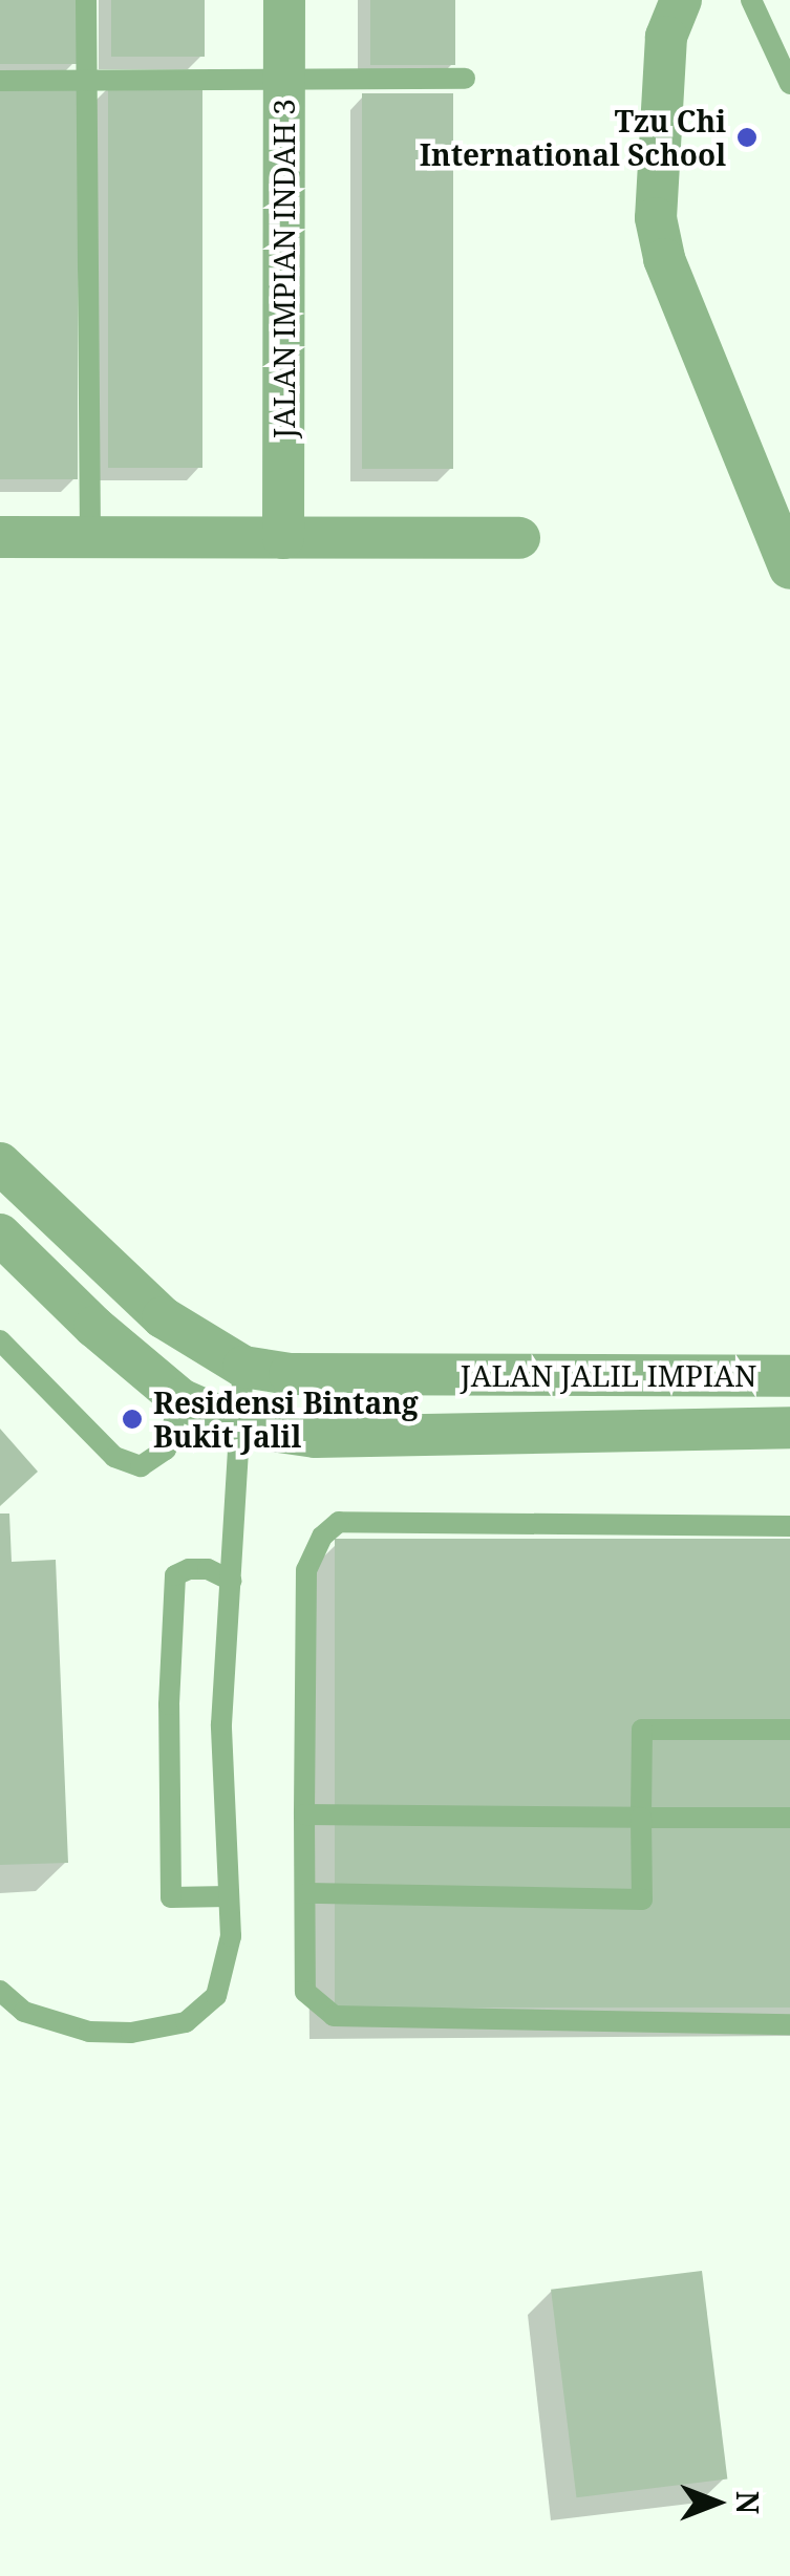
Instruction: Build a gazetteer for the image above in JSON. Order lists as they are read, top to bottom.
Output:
{
  "streets": {
    "street": ["JALAN IMPIAN INDAH 3", "JALAN JALIL IMPIAN"]
  },
  "places": ["Tzu Chi International School", "Residensi Bintang Bukit Jalil"],
  "north": "right"
}
